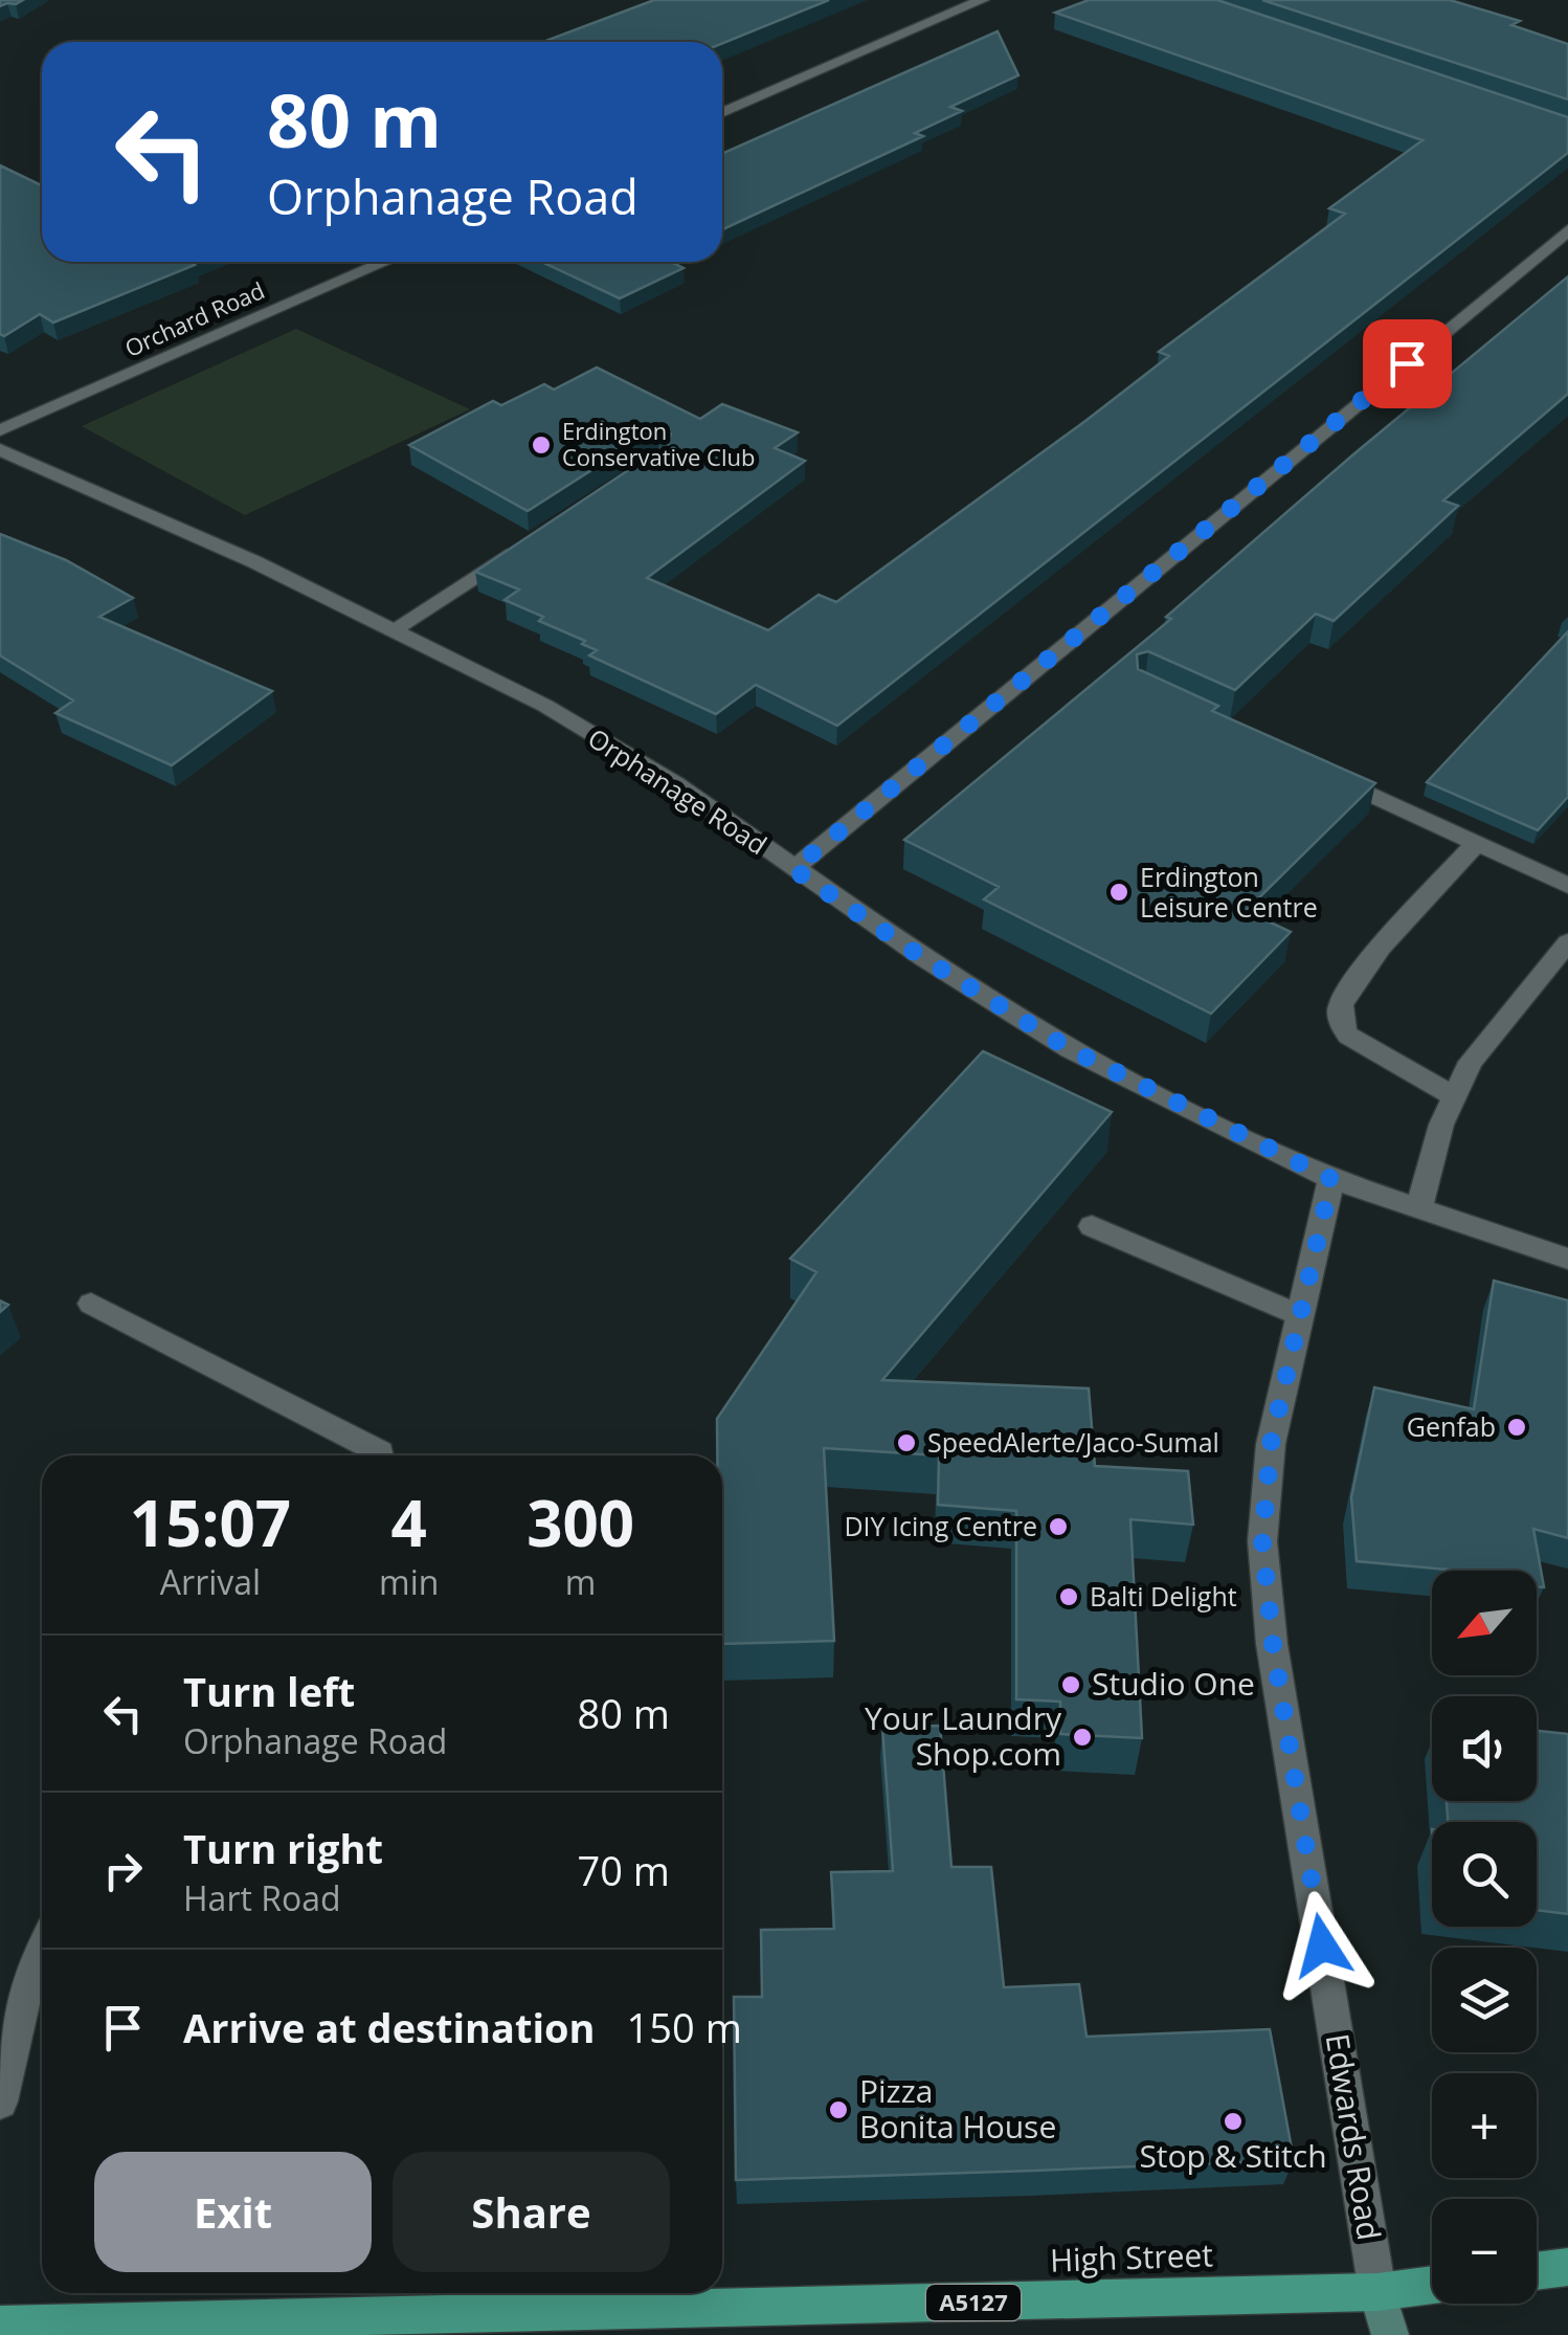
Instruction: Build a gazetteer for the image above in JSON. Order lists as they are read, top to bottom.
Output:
{
  "streets": {
    "main road": ["High Street", "A5127"],
    "street": ["Orchard Road", "Orphanage Road", "Edwards Road"]
  },
  "crossings": [
    ["Orphanage Road", "Edwards Road"],
    ["Edwards Road", "High Street"]
  ],
  "places": [
    "Erdington Conservative Club",
    "Erdington Leisure Centre",
    "Genfab",
    "SpeedAlerte/Jaco-Sumal",
    "DIY Icing Centre",
    "Balti Delight",
    "Studio One",
    "Your Laundry Shop.com",
    "Pizza Bonita House",
    "Stop & Stitch"
  ],
  "north": "bottom left",
  "page": {
    "turn": ["80 m", "Orphanage Road"],
    "eta": [
      "15:07",
      "Arrival",
      "4",
      "min",
      "300",
      "m"
    ],
    "map_buttons": ["+", "−"],
    "list": [
      {
        "name": "Turn left",
        "note": "Orphanage Road",
        "value": "80 m"
      },
      {
        "name": "Turn right",
        "note": "Hart Road",
        "value": "70 m"
      },
      {
        "name": "Arrive at destination",
        "value": "150 m"
      }
    ],
    "buttons": ["Exit", "Share"]
  }
}
